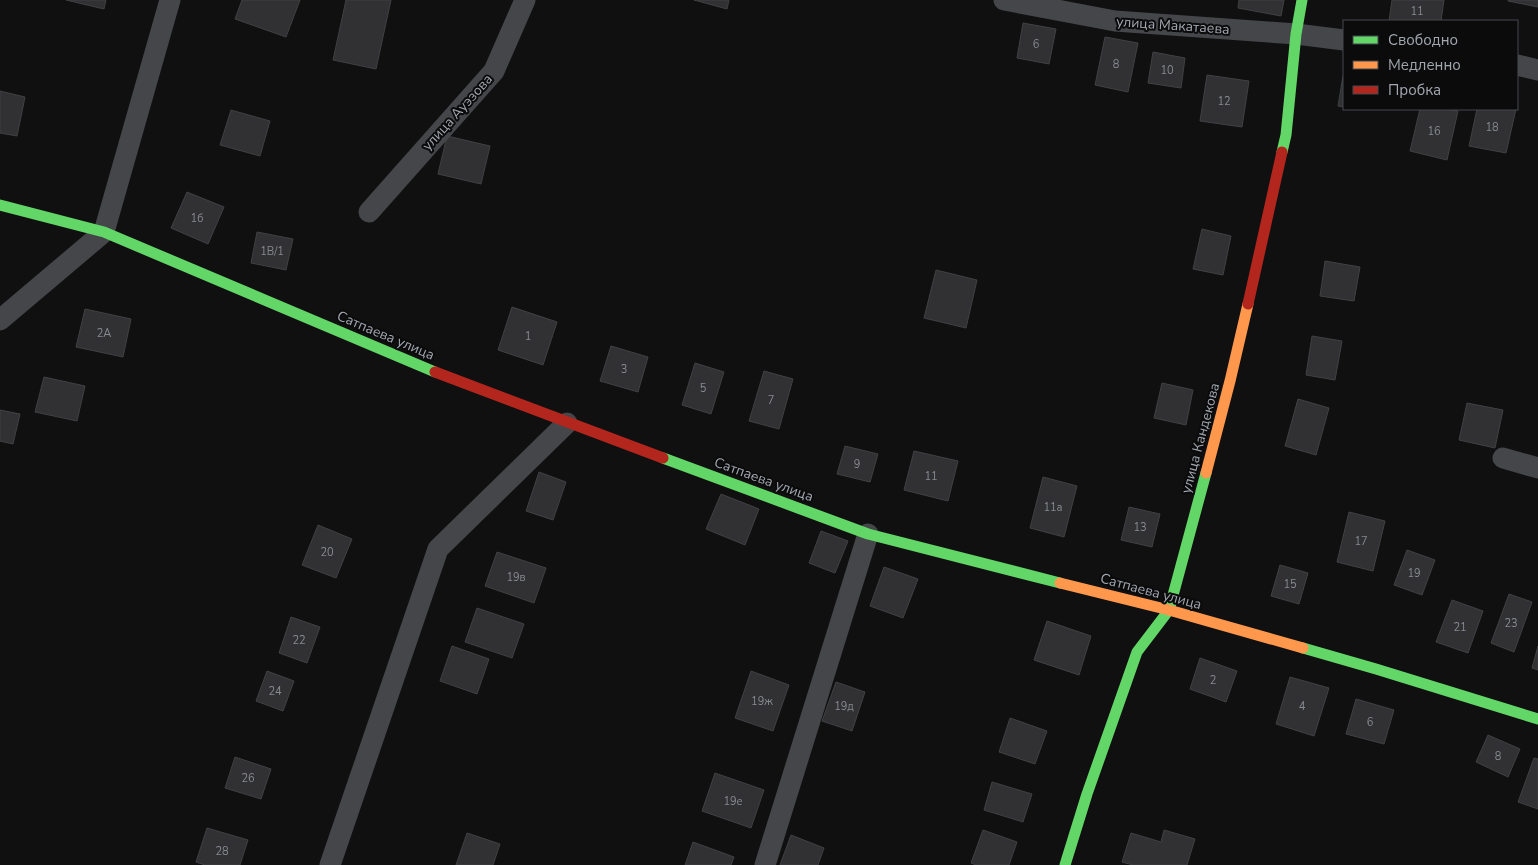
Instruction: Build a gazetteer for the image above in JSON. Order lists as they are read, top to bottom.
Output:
{
  "streets": {
    "street": [
      "улица Макатаева",
      "улица Ауэзова",
      "Сатпаева улица",
      "улица Кандекова"
    ]
  },
  "crossings": [
    ["улица Макатаева", "улица Кандекова"],
    ["Сатпаева улица", "улица Кандекова"]
  ],
  "house_numbers": [
    "11",
    "6",
    "8",
    "10",
    "12",
    "18",
    "16",
    "1б",
    "1В/1",
    "2А",
    "1",
    "3",
    "5",
    "7",
    "9",
    "11",
    "11а",
    "13",
    "17",
    "20",
    "19",
    "19в",
    "15",
    "23",
    "21",
    "22",
    "2",
    "24",
    "19ж",
    "19д",
    "4",
    "6",
    "8",
    "26",
    "19е",
    "28"
  ],
  "legend": ["Свободно", "Медленно", "Пробка"]
}
